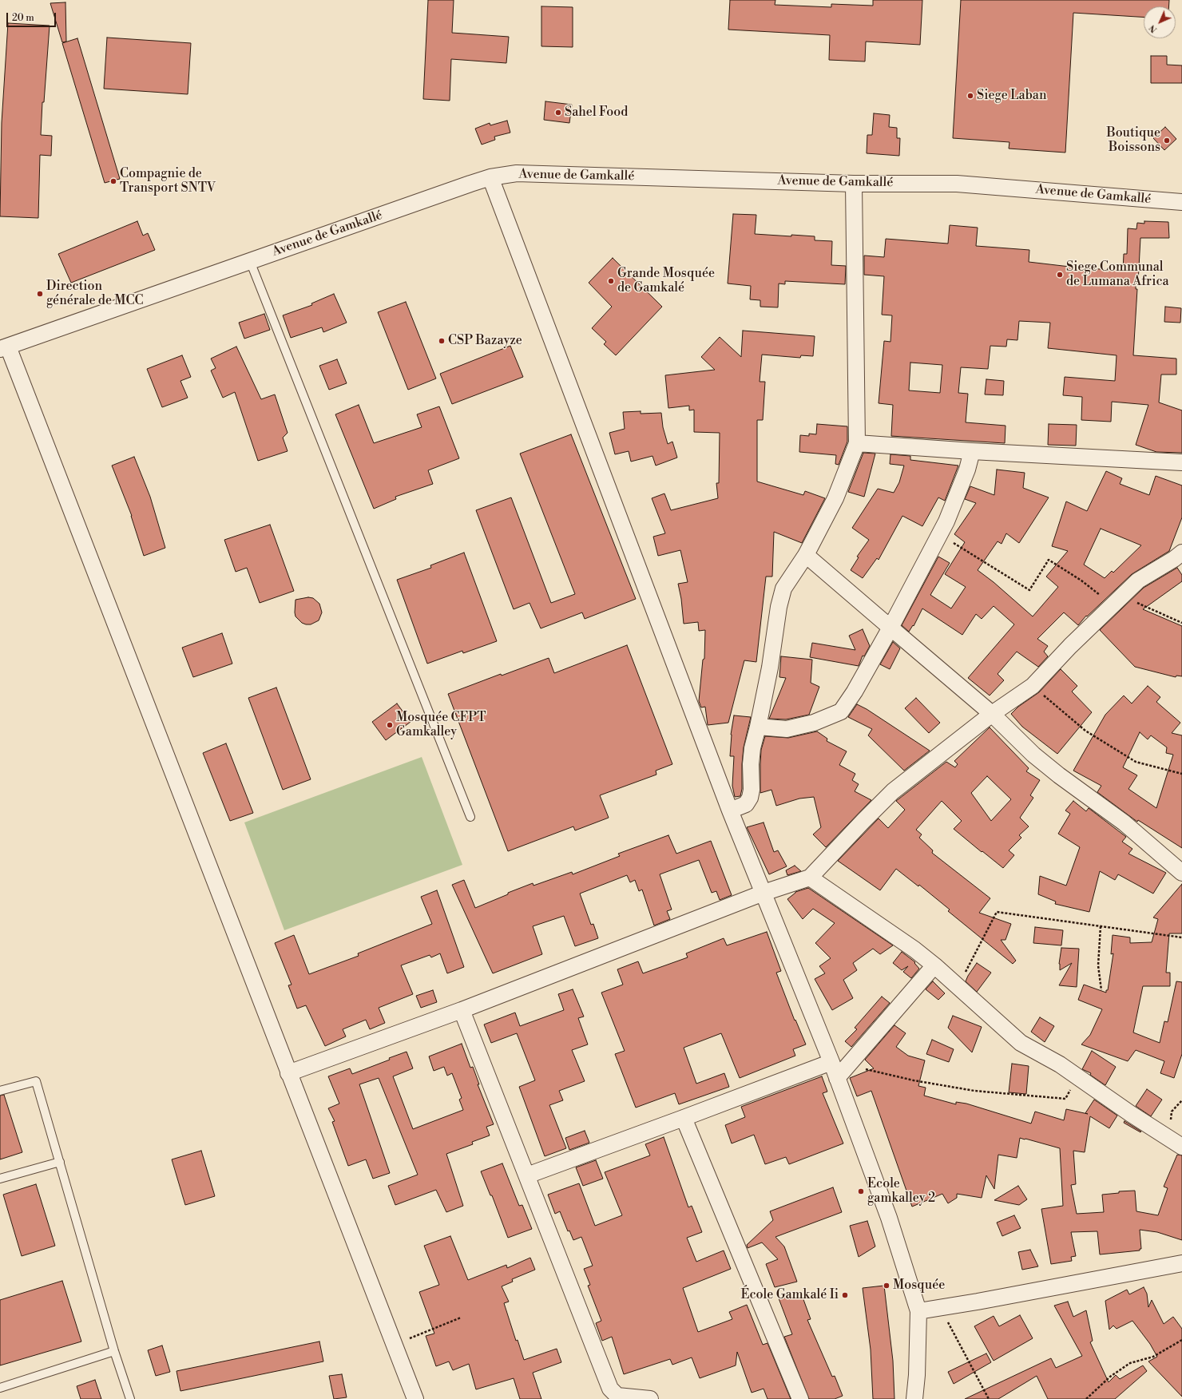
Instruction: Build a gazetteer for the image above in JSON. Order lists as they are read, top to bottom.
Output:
{
  "streets": {
    "street": ["Avenue de Gamkallé"]
  },
  "places": [
    "Siege Laban",
    "Sahel Food",
    "Boutique Boissons",
    "Compagnie de Transport SNTV",
    "Siege Communal de Lumana Africa",
    "Grande Mosquée de Gamkalé",
    "Direction générale de MCC",
    "CSP Bazayze",
    "Mosquée CFPT Gamkalley",
    "Ecole gamkalley 2",
    "Mosquée",
    "École Gamkalé Ii"
  ],
  "scale_bar": "20 m",
  "north": "bottom left"
}
